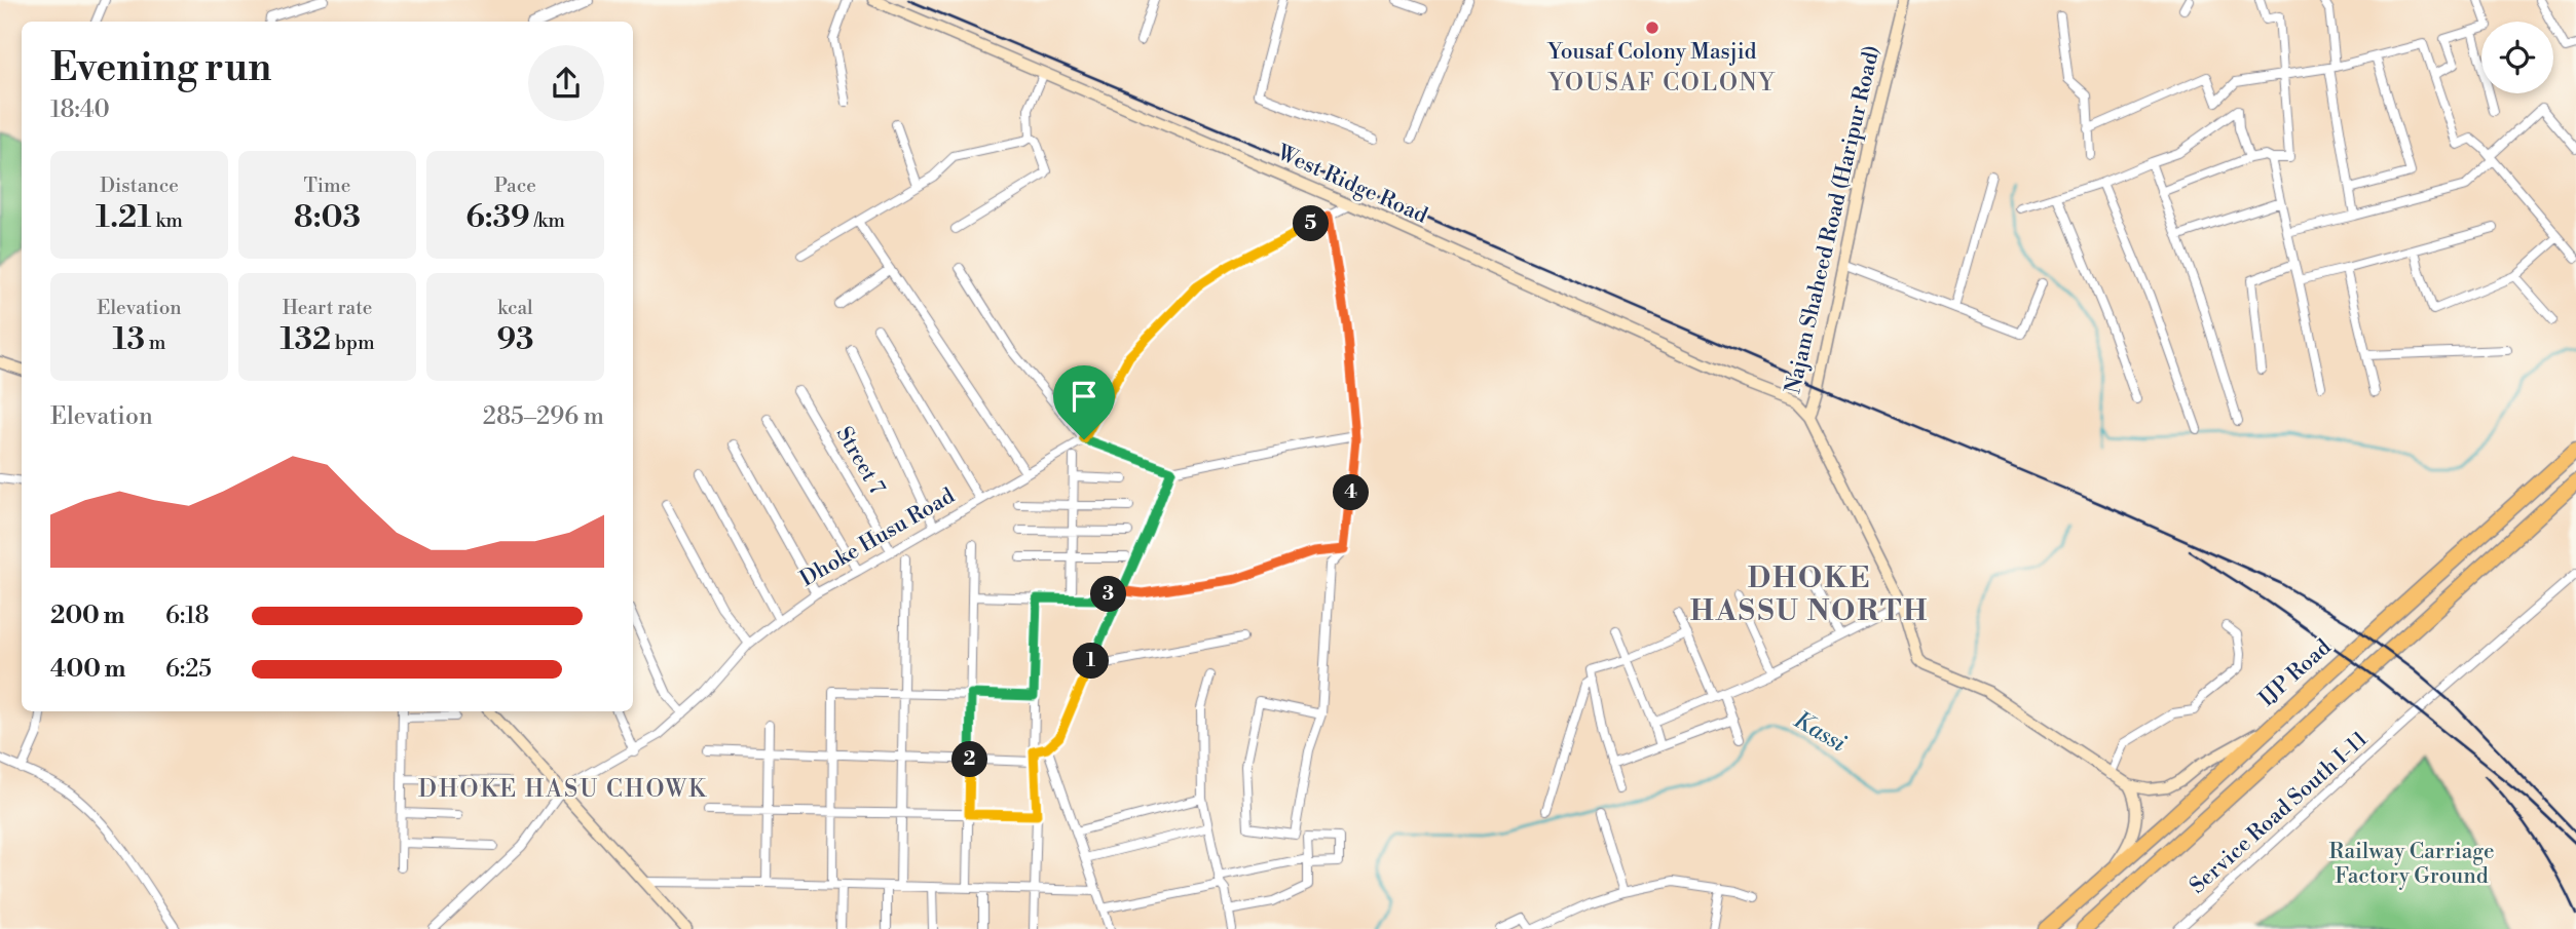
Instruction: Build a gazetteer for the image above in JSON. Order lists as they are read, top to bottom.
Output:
{
  "streets": {
    "highway": ["IJP Road"],
    "main road": ["West Ridge Road", "Najam Shaheed Road (Haripur Road)"],
    "street": ["Street 7", "Dhoke Husu Road", "Service Road South I-11"]
  },
  "crossings": [
    ["West Ridge Road", "Najam Shaheed Road (Haripur Road)"],
    ["Street 7", "Dhoke Husu Road"]
  ],
  "districts": ["YOUSAF COLONY", "DHOKE HASSU NORTH", "DHOKE HASU CHOWK"],
  "water": ["Kassi"],
  "parks": ["Railway Carriage Factory Ground"],
  "places": ["Yousaf Colony Masjid"],
  "page": {
    "heading": ["Evening run", "18:40"],
    "stats": [
      ["Distance", "1.21 km"],
      ["Time", "8:03"],
      ["Pace", "6:39 /km"],
      ["Elevation", "13 m"],
      ["Heart rate", "132 bpm"],
      ["kcal", "93"]
    ],
    "pins": [
      "5",
      "4",
      "3",
      "1",
      "2"
    ],
    "chart": ["Elevation", "285–296 m"],
    "list": [
      {
        "name": "200 m",
        "note": "6:18"
      },
      {
        "name": "400 m",
        "note": "6:25"
      }
    ]
  }
}
